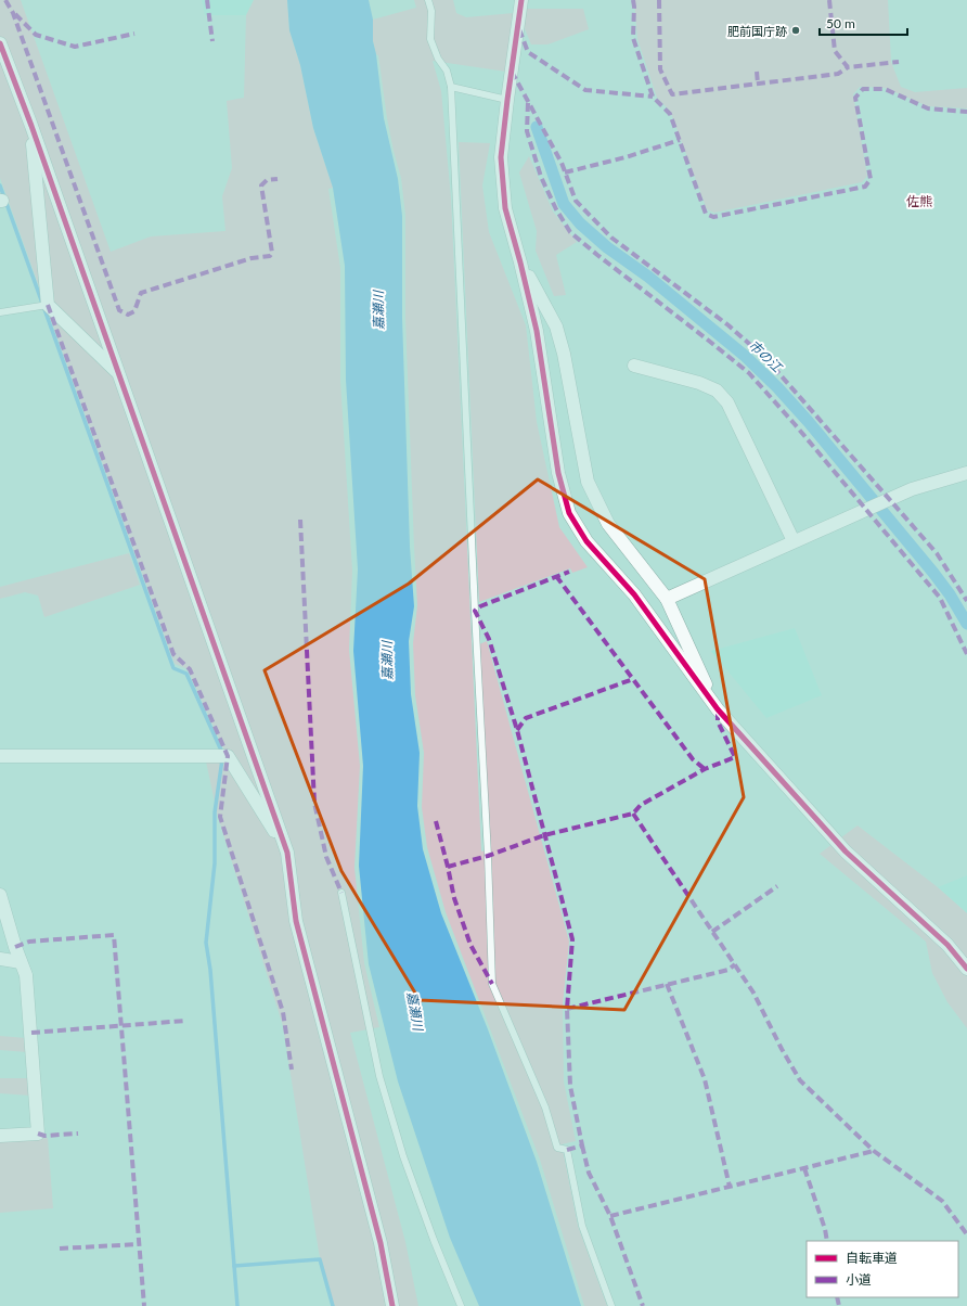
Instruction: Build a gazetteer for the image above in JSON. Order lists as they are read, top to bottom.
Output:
{
  "districts": ["佐熊"],
  "water": ["嘉瀬川", "市の江"],
  "places": ["肥前国庁跡"],
  "legend": ["自転車道", "小道"],
  "scale_bar": "50 m"
}
